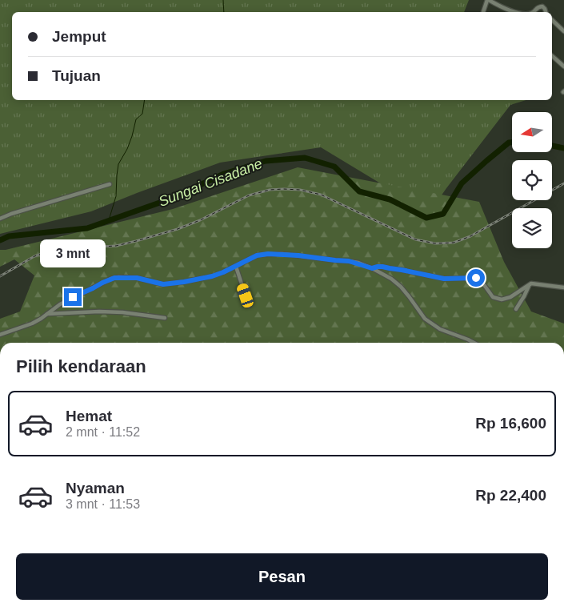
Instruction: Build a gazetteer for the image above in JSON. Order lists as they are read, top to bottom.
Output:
{
  "water": ["Sungai Cisadane"],
  "north": "left",
  "page": {
    "banner": ["Jemput", "Tujuan"],
    "bubble": "3 mnt",
    "heading": "Pilih kendaraan",
    "list": [
      {
        "name": "Hemat",
        "note": "2 mnt · 11:52",
        "value": "Rp 16,600"
      },
      {
        "name": "Nyaman",
        "note": "3 mnt · 11:53",
        "value": "Rp 22,400"
      }
    ],
    "buttons": "Pesan"
  }
}
